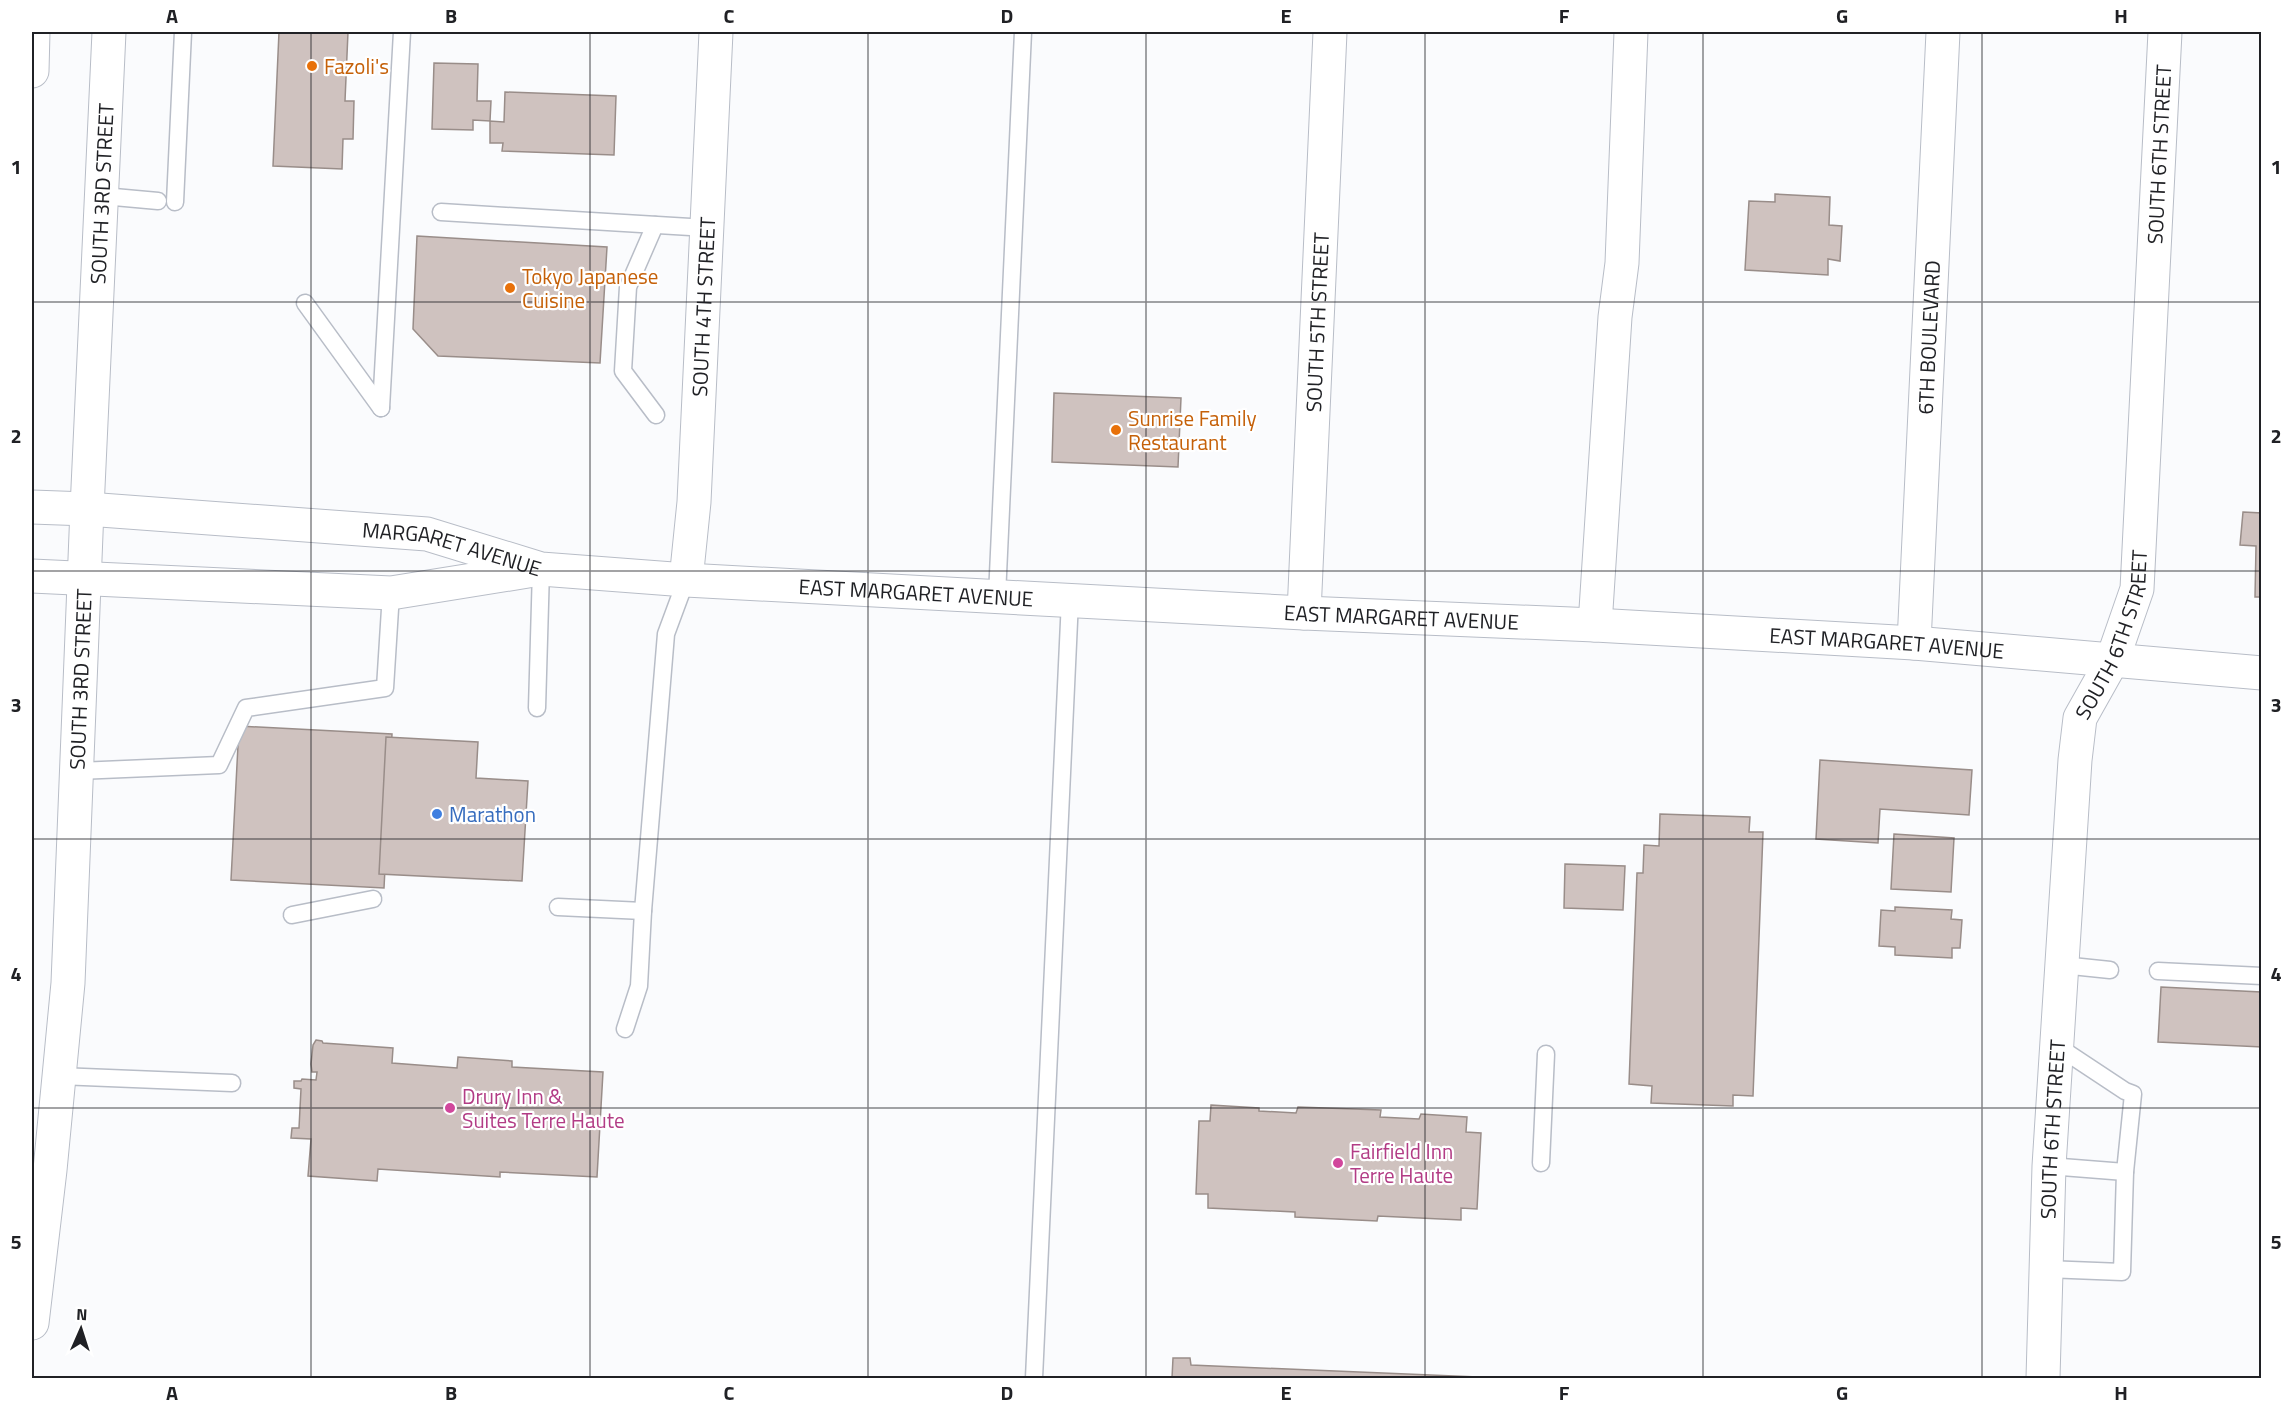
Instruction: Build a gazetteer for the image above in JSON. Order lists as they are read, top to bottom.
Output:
{
  "streets": {
    "main road": [
      "SOUTH 6TH STREET",
      "SOUTH 3RD STREET",
      "SOUTH 4TH STREET",
      "SOUTH 5TH STREET",
      "6TH BOULEVARD",
      "MARGARET AVENUE",
      "EAST MARGARET AVENUE"
    ]
  },
  "crossings": [
    ["SOUTH 6TH STREET", "EAST MARGARET AVENUE"],
    ["SOUTH 3RD STREET", "MARGARET AVENUE"],
    ["SOUTH 4TH STREET", "EAST MARGARET AVENUE"],
    ["SOUTH 5TH STREET", "EAST MARGARET AVENUE"],
    ["6TH BOULEVARD", "EAST MARGARET AVENUE"],
    ["MARGARET AVENUE", "EAST MARGARET AVENUE"]
  ],
  "places": [
    "Fazoli's",
    "Tokyo Japanese Cuisine",
    "Sunrise Family Restaurant",
    "Marathon",
    "Drury Inn & Suites Terre Haute",
    "Fairfield Inn Terre Haute"
  ],
  "north": "top",
  "grid": {
    "columns": [
      "A",
      "B",
      "C",
      "D",
      "E",
      "F",
      "G",
      "H"
    ],
    "rows": [
      "1",
      "2",
      "3",
      "4",
      "5"
    ]
  }
}
